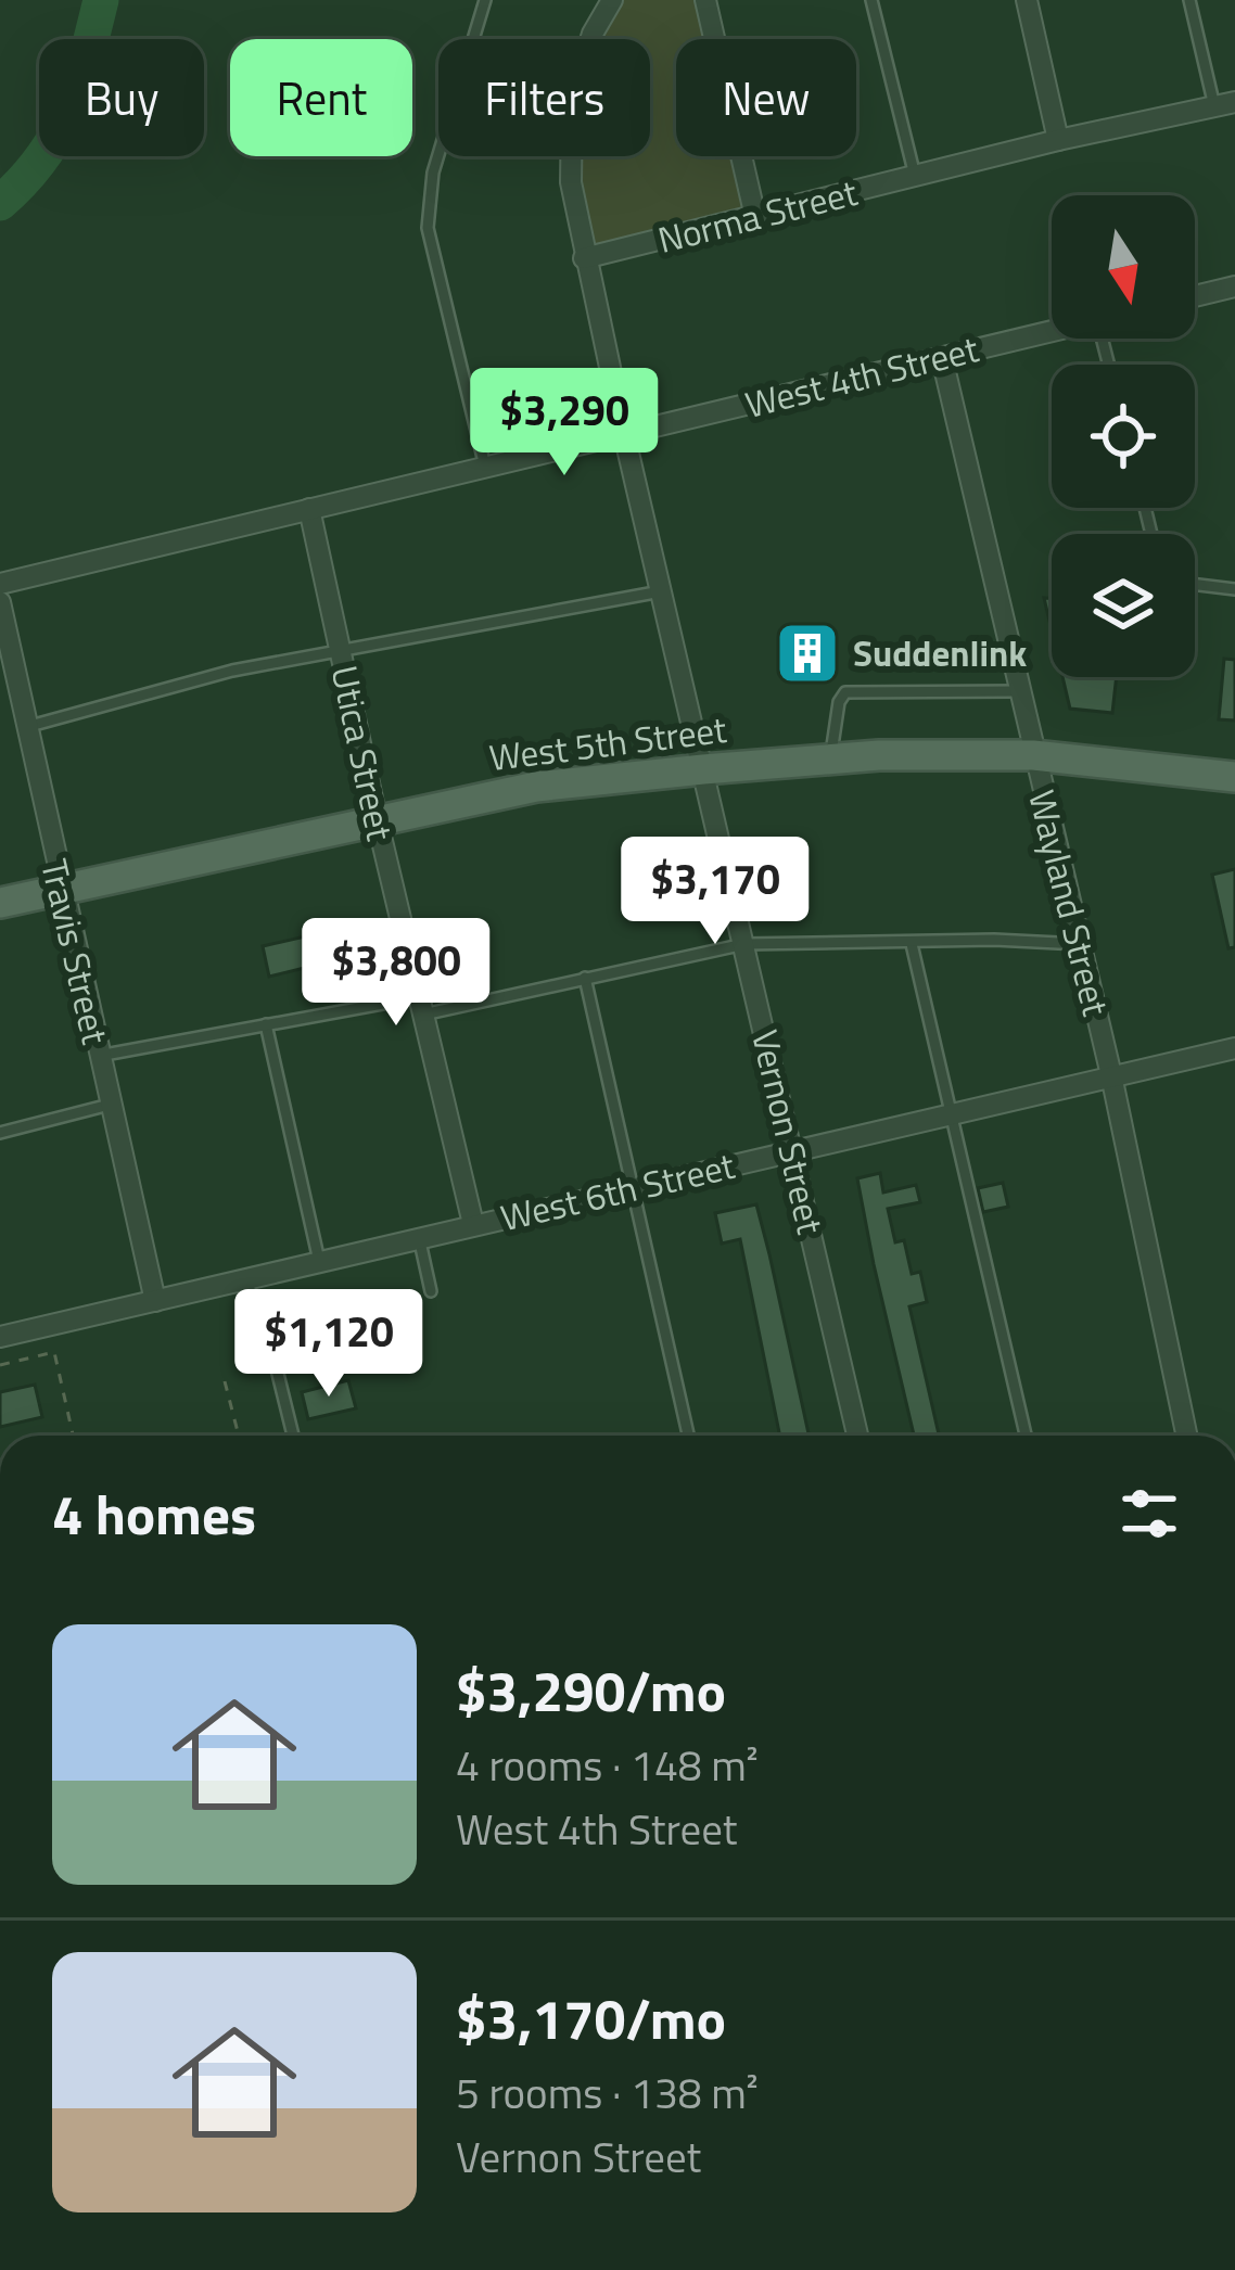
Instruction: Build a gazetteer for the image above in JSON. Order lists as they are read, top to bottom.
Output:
{
  "streets": {
    "main road": ["West 5th Street"],
    "street": [
      "Norma Street",
      "West 4th Street",
      "Utica Street",
      "Wayland Street",
      "Travis Street",
      "Vernon Street",
      "West 6th Street"
    ]
  },
  "crossings": [
    ["Norma Street", "Vernon Street"],
    ["West 4th Street", "Utica Street"],
    ["West 4th Street", "Wayland Street"],
    ["West 4th Street", "Vernon Street"],
    ["West 5th Street", "Utica Street"],
    ["West 5th Street", "Wayland Street"],
    ["West 5th Street", "Travis Street"],
    ["West 5th Street", "Vernon Street"],
    ["Utica Street", "West 6th Street"],
    ["Wayland Street", "West 6th Street"],
    ["Travis Street", "West 6th Street"],
    ["Vernon Street", "West 6th Street"]
  ],
  "places": {
    "building": ["Suddenlink"]
  },
  "north": "bottom",
  "page": {
    "chip": [
      "Buy",
      "Rent",
      "Filters",
      "New"
    ],
    "price": [
      "$3,290",
      "$3,170",
      "$3,800",
      "$1,120"
    ],
    "heading": "4 homes",
    "list": [
      {
        "name": "$3,290/mo",
        "note": "4 rooms · 148 m² · West 4th Street"
      },
      {
        "name": "$3,170/mo",
        "note": "5 rooms · 138 m² · Vernon Street"
      }
    ]
  }
}
